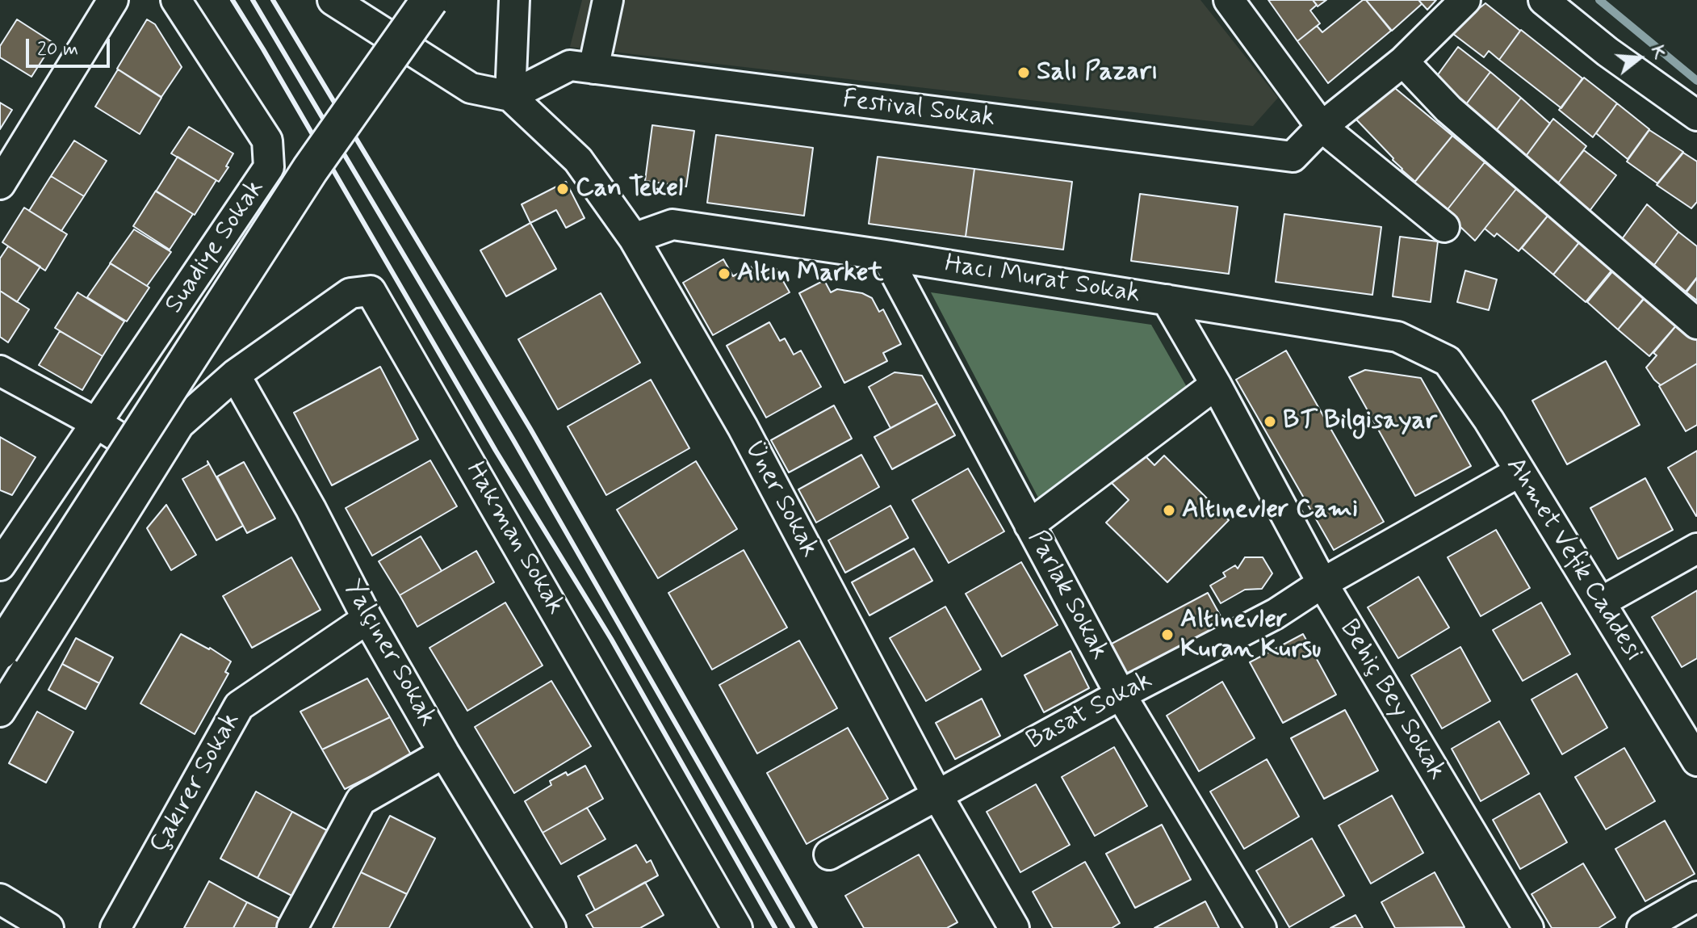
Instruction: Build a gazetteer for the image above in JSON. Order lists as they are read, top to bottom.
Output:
{
  "streets": {
    "street": [
      "Festival Sokak",
      "Suadiye Sokak",
      "Hacı Murat Sokak",
      "Üner Sokak",
      "Hakman Sokak",
      "Ahmet Vefik Caddesi",
      "Parlak Sokak",
      "Yalçıner Sokak",
      "Behiç Bey Sokak",
      "Basat Sokak",
      "Çakırer Sokak"
    ]
  },
  "crossings": [
    ["Festival Sokak", "Üner Sokak"],
    ["Hacı Murat Sokak", "Üner Sokak"],
    ["Hacı Murat Sokak", "Ahmet Vefik Caddesi"],
    ["Hacı Murat Sokak", "Parlak Sokak"],
    ["Hacı Murat Sokak", "Behiç Bey Sokak"],
    ["Üner Sokak", "Basat Sokak"],
    ["Hakman Sokak", "Yalçıner Sokak"],
    ["Ahmet Vefik Caddesi", "Basat Sokak"],
    ["Parlak Sokak", "Basat Sokak"],
    ["Yalçıner Sokak", "Çakırer Sokak"],
    ["Behiç Bey Sokak", "Basat Sokak"]
  ],
  "places": [
    "Salı Pazarı",
    "Can Tekel",
    "Altın Market",
    "BT Bilgisayar",
    "Altınevler Cami",
    "Altınevler Kuran Kursu"
  ],
  "scale_bar": "20 m",
  "north": "right"
}
